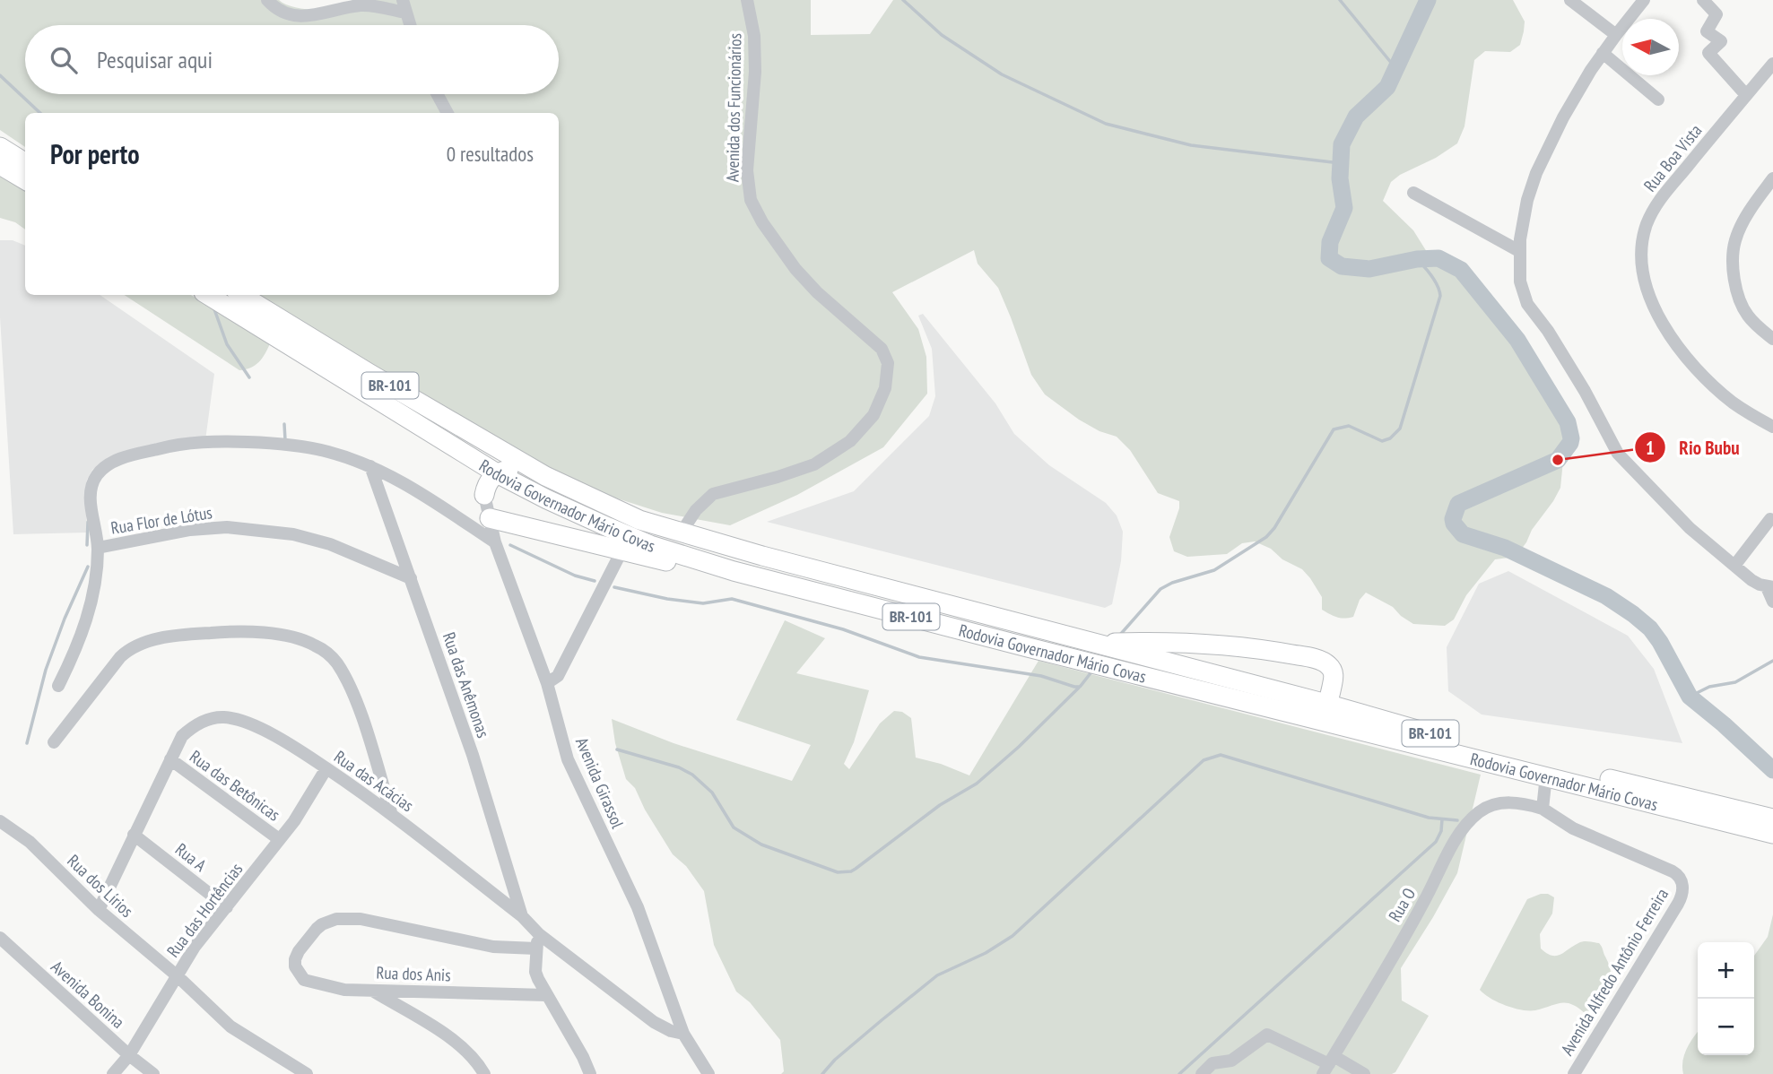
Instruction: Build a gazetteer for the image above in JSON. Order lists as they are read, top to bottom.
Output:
{
  "streets": {
    "highway": ["BR-101", "Rodovia Governador Mário Covas"],
    "street": [
      "Avenida dos Funcionários",
      "Rua Boa Vista",
      "Rua Flor de Lótus",
      "Rua das Anêmonas",
      "Rua das Acácias",
      "Avenida Girassol",
      "Rua das Betônicas",
      "Rua A",
      "Rua dos Lírios",
      "Rua O",
      "Rua das Hortências",
      "Avenida Alfredo Antônio Ferreira",
      "Rua dos Anis",
      "Avenida Bonina"
    ]
  },
  "crossings": [
    ["Avenida dos Funcionários", "Rodovia Governador Mário Covas"],
    ["Rua Flor de Lótus", "Rua das Anêmonas"],
    ["Rua das Anêmonas", "Rua das Acácias"],
    ["Rua das Acácias", "Avenida Girassol"],
    ["Rua das Acácias", "Rua das Betônicas"],
    ["Rua das Acácias", "Rua A"],
    ["Rua das Acácias", "Rua dos Lírios"],
    ["Rua das Acácias", "Rua das Hortências"],
    ["Rua das Betônicas", "Rua das Hortências"],
    ["Rua A", "Rua das Hortências"],
    ["Rua dos Lírios", "Rua das Hortências"],
    ["Rua O", "Avenida Alfredo Antônio Ferreira"],
    ["Rua das Hortências", "Avenida Bonina"]
  ],
  "places": ["Rio Bubu"],
  "north": "left",
  "page": {
    "search": "Pesquisar aqui",
    "heading": ["Por perto", "0 resultados"],
    "map_buttons": ["+", "−"]
  }
}
